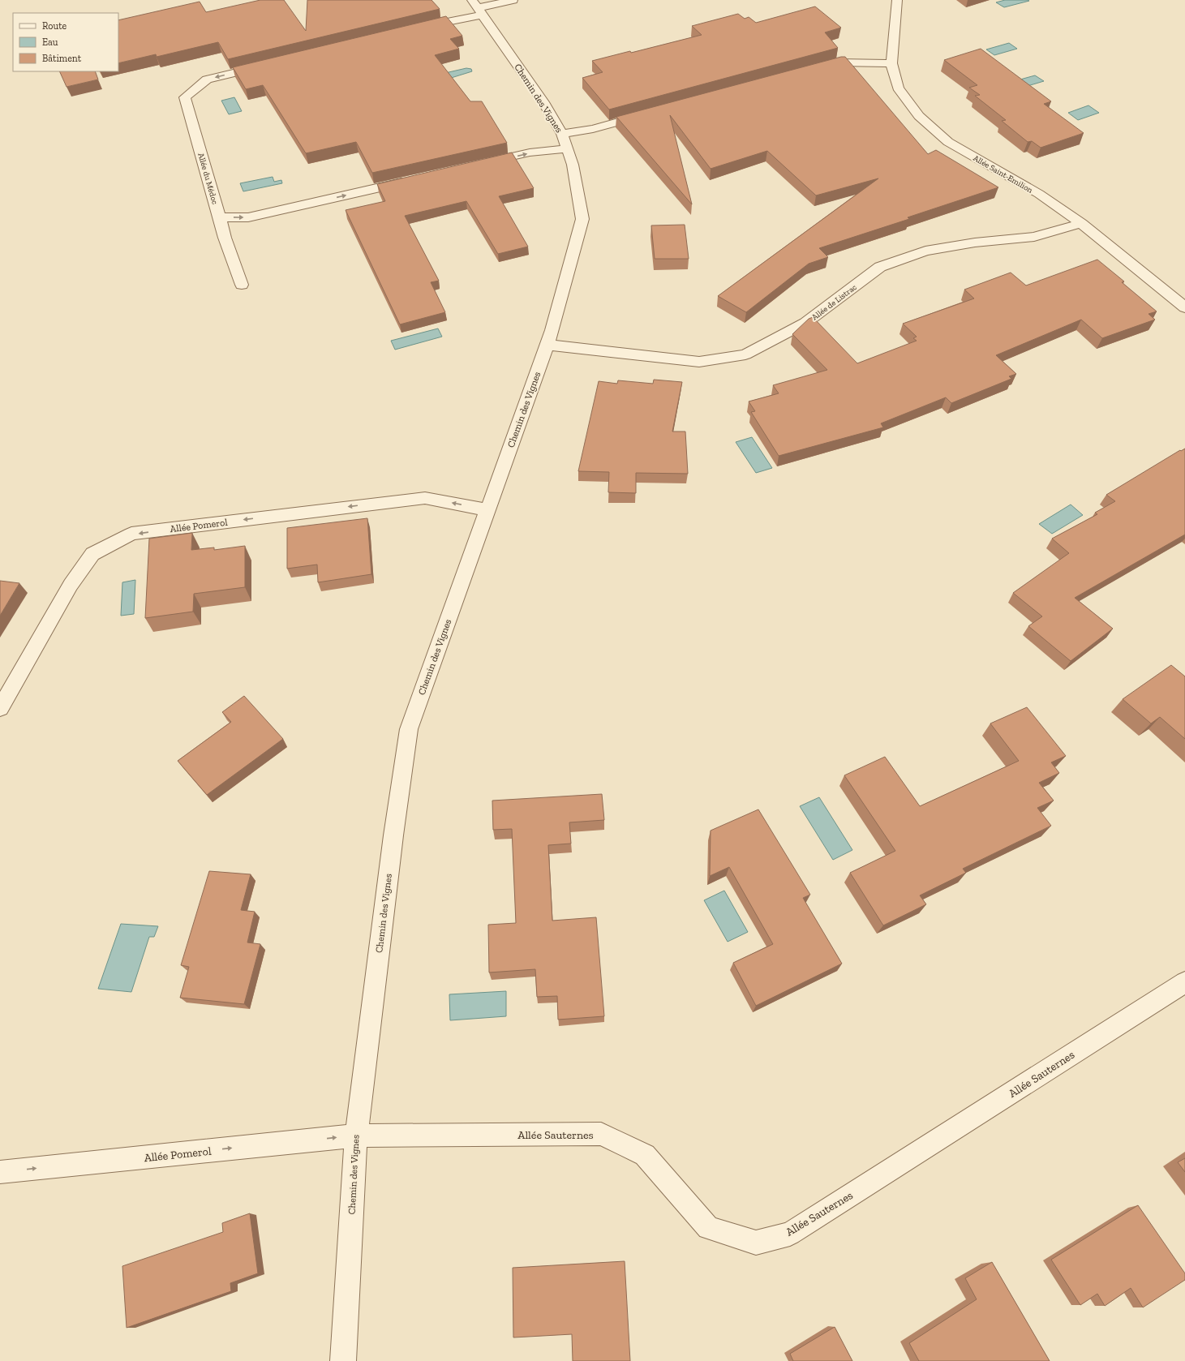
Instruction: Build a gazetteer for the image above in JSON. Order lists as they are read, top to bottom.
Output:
{
  "streets": {
    "street": [
      "Chemin des Vignes",
      "Allée Saint-Emilion",
      "Allée du Médoc",
      "Allée de Listrac",
      "Allée Pomerol",
      "Allée Sauternes"
    ]
  },
  "crossings": [
    ["Chemin des Vignes", "Allée de Listrac"],
    ["Chemin des Vignes", "Allée Pomerol"],
    ["Chemin des Vignes", "Allée Sauternes"],
    ["Allée Saint-Emilion", "Allée de Listrac"],
    ["Allée Pomerol", "Allée Sauternes"]
  ],
  "legend": ["Route", "Eau", "Bâtiment"]
}
